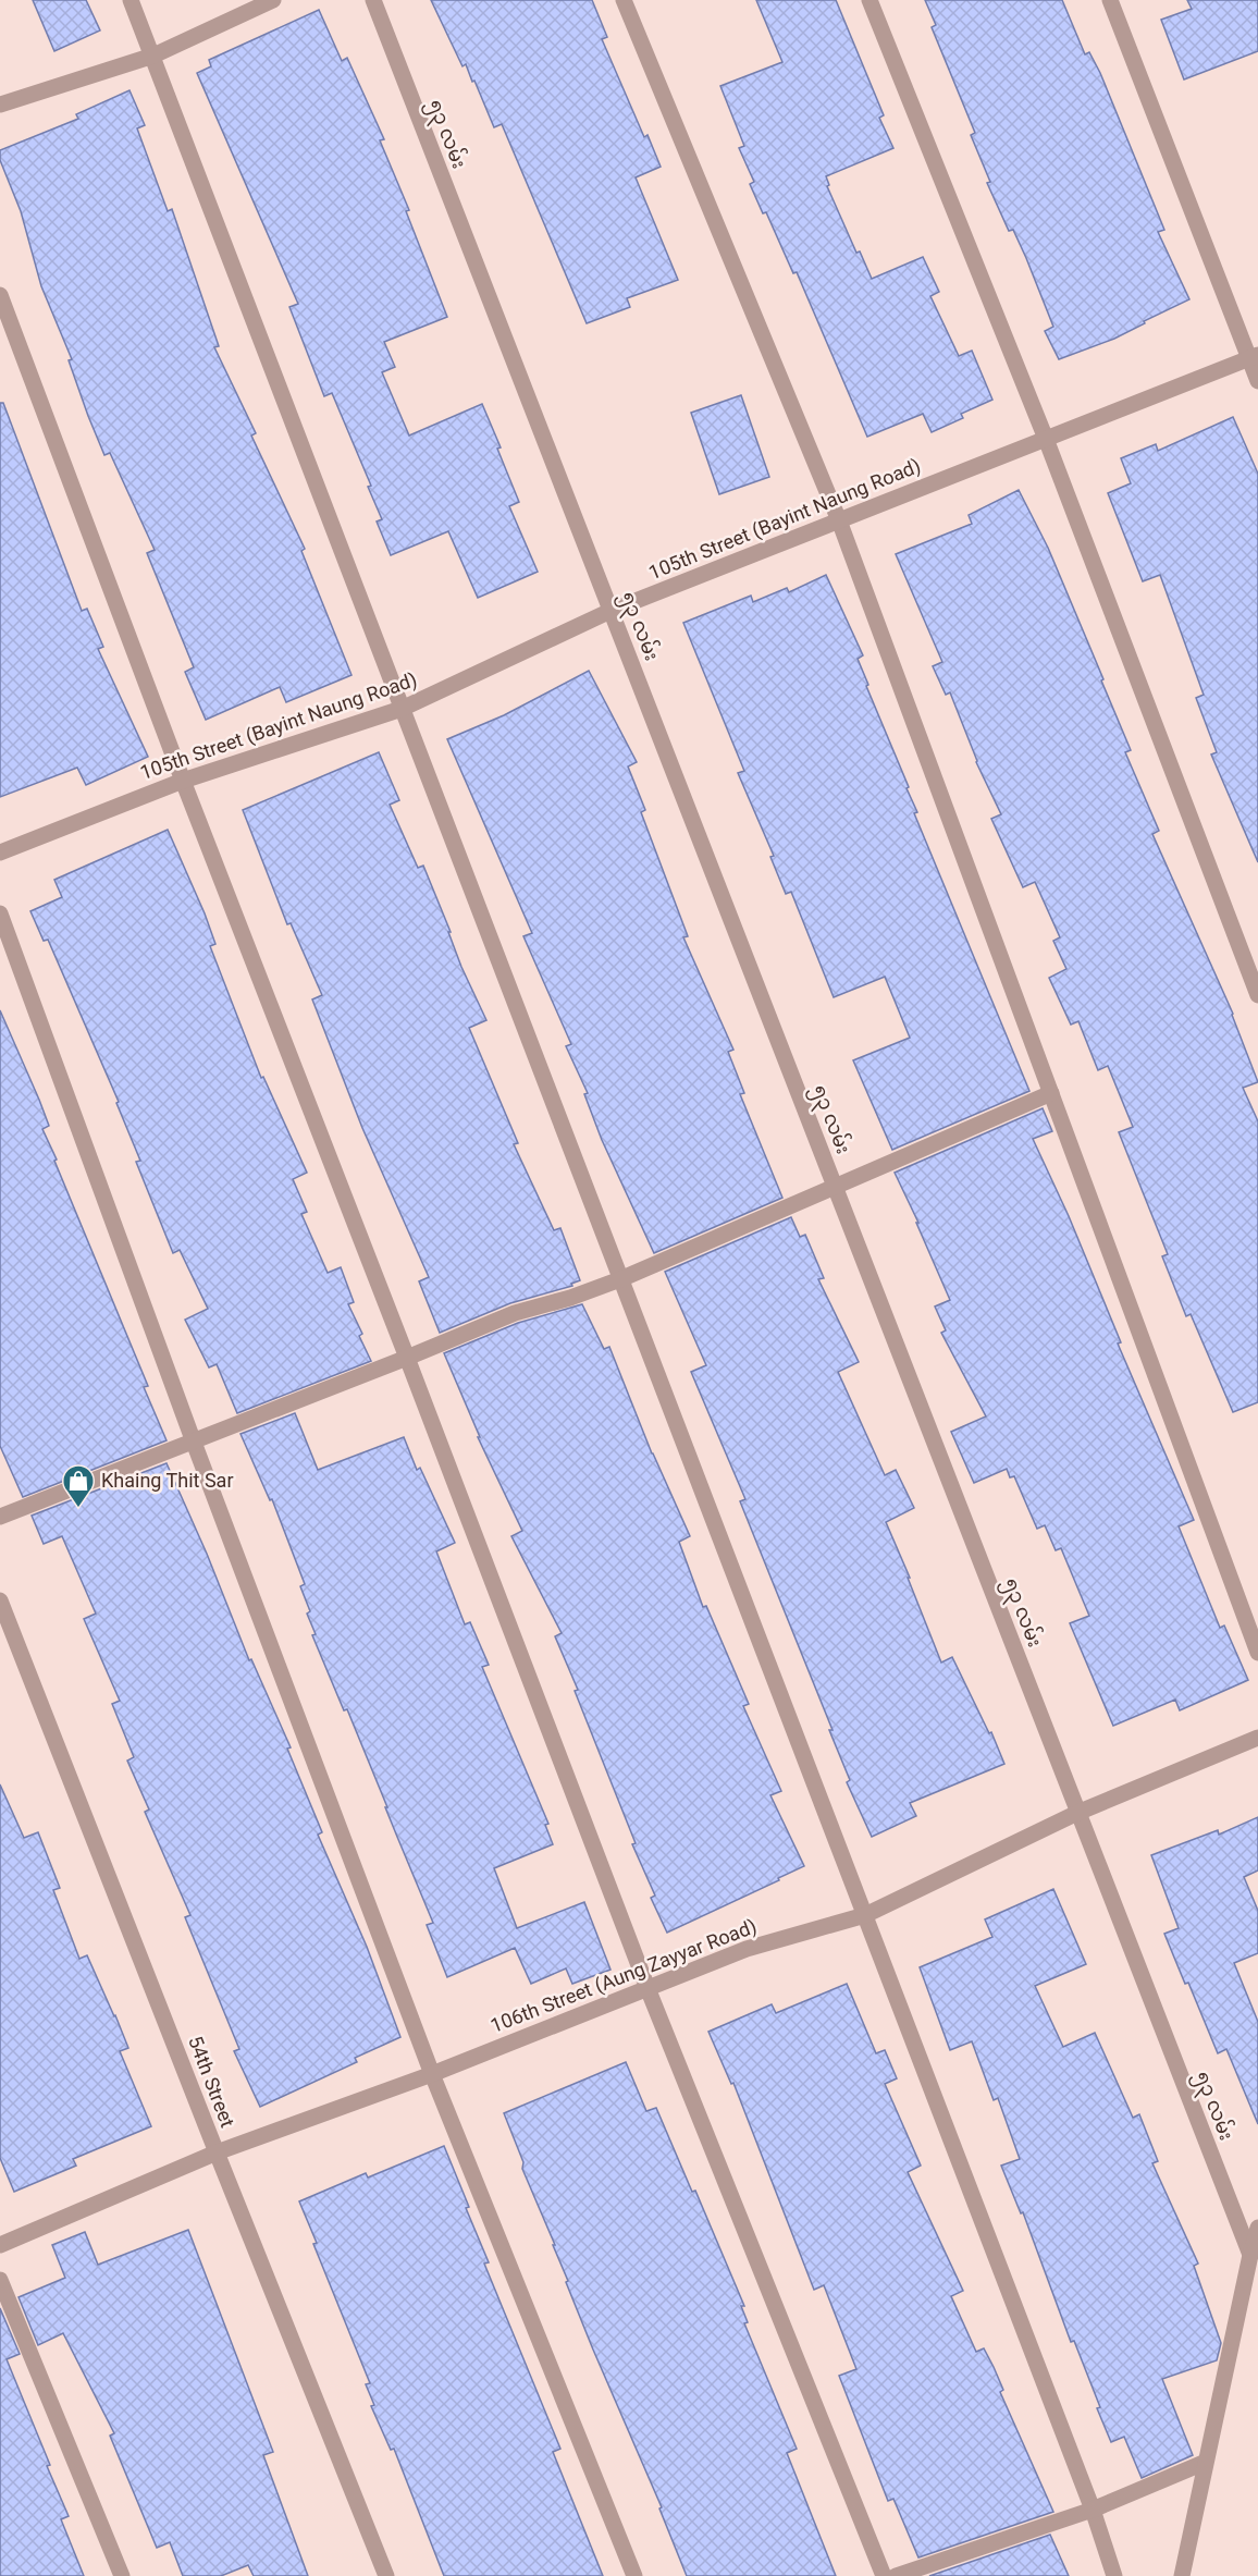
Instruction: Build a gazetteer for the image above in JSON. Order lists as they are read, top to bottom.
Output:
{
  "streets": {
    "street": [
      "၅၃ လမ်း",
      "105th Street (Bayint Naung Road)",
      "106th Street (Aung Zayyar Road)",
      "54th Street"
    ]
  },
  "crossings": [
    ["၅၃ လမ်း", "105th Street (Bayint Naung Road)"],
    ["၅၃ လမ်း", "106th Street (Aung Zayyar Road)"],
    ["106th Street (Aung Zayyar Road)", "54th Street"]
  ],
  "places": {
    "shop": ["Khaing Thit Sar"]
  }
}
